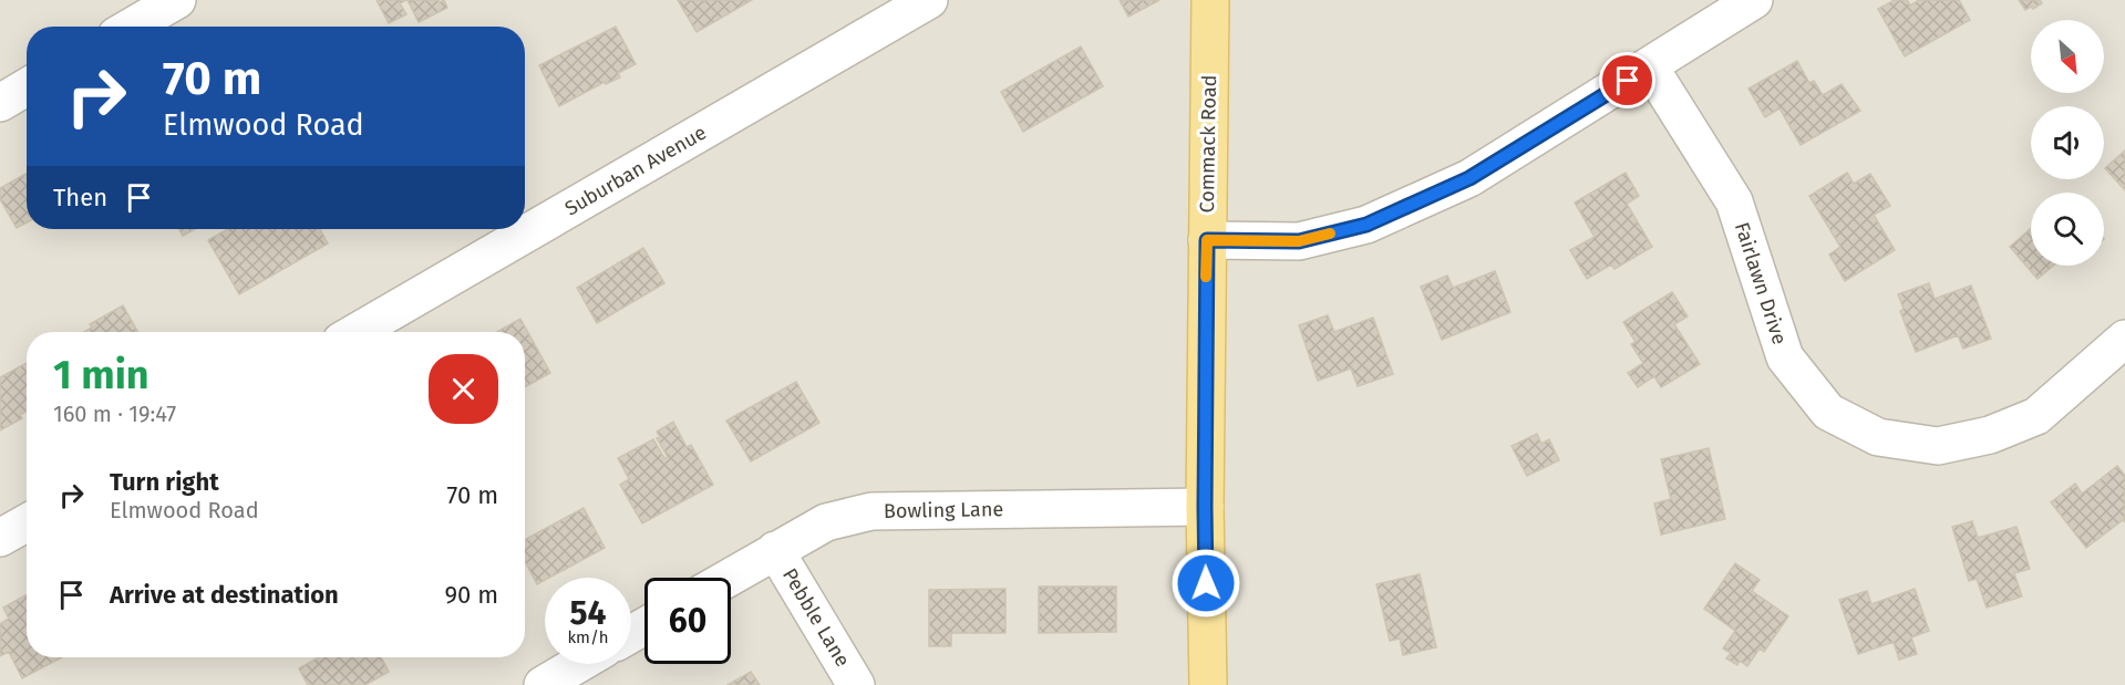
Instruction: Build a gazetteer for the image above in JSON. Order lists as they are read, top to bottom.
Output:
{
  "streets": {
    "main road": ["Commack Road"],
    "street": [
      "Suburban Avenue",
      "Fairlawn Drive",
      "Bowling Lane",
      "Pebble Lane"
    ]
  },
  "crossings": [
    ["Commack Road", "Bowling Lane"],
    ["Bowling Lane", "Pebble Lane"]
  ],
  "north": "bottom right",
  "page": {
    "turn": ["70 m", "Elmwood Road"],
    "then": "Then",
    "heading": ["1 min", "160 m · 19:47"],
    "list": [
      {
        "name": "Turn right",
        "note": "Elmwood Road",
        "value": "70 m"
      },
      {
        "name": "Arrive at destination",
        "value": "90 m"
      }
    ],
    "speed": "54 km/h",
    "limit": "60"
  }
}
